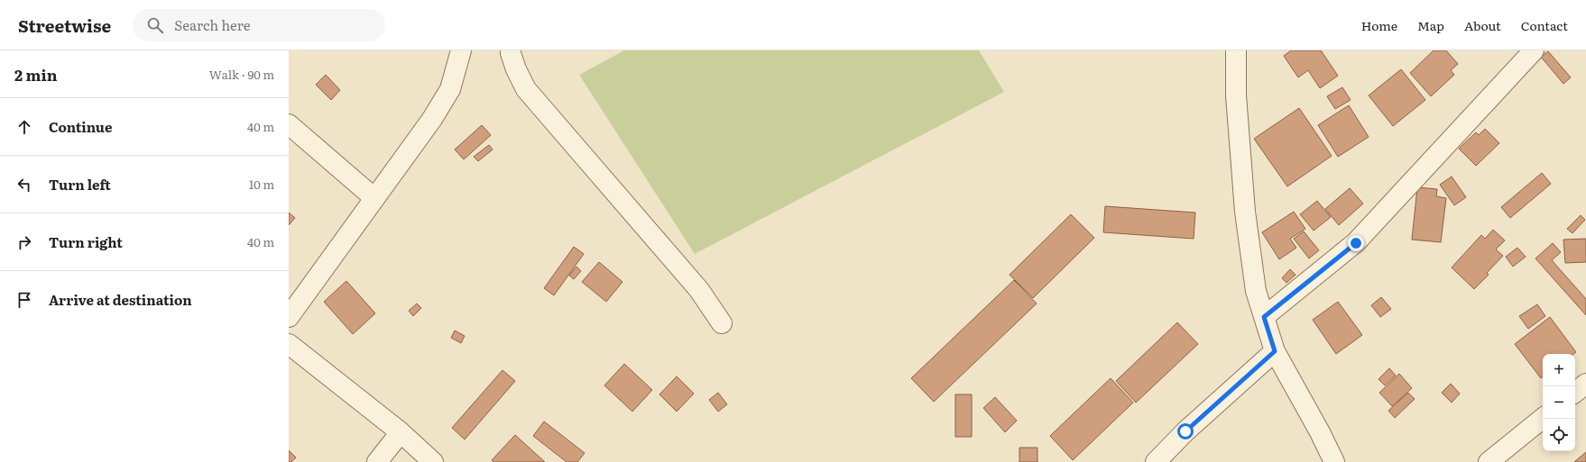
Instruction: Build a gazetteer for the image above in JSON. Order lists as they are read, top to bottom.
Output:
{
  "page": {
    "header": "Streetwise",
    "search": "Search here",
    "nav": [
      "Home",
      "Map",
      "About",
      "Contact"
    ],
    "heading": ["2 min", "Walk · 90 m"],
    "list": [
      ["Continue", "40 m"],
      ["Turn left", "10 m"],
      ["Turn right", "40 m"],
      "Arrive at destination"
    ],
    "map_buttons": ["+", "−"]
  }
}
